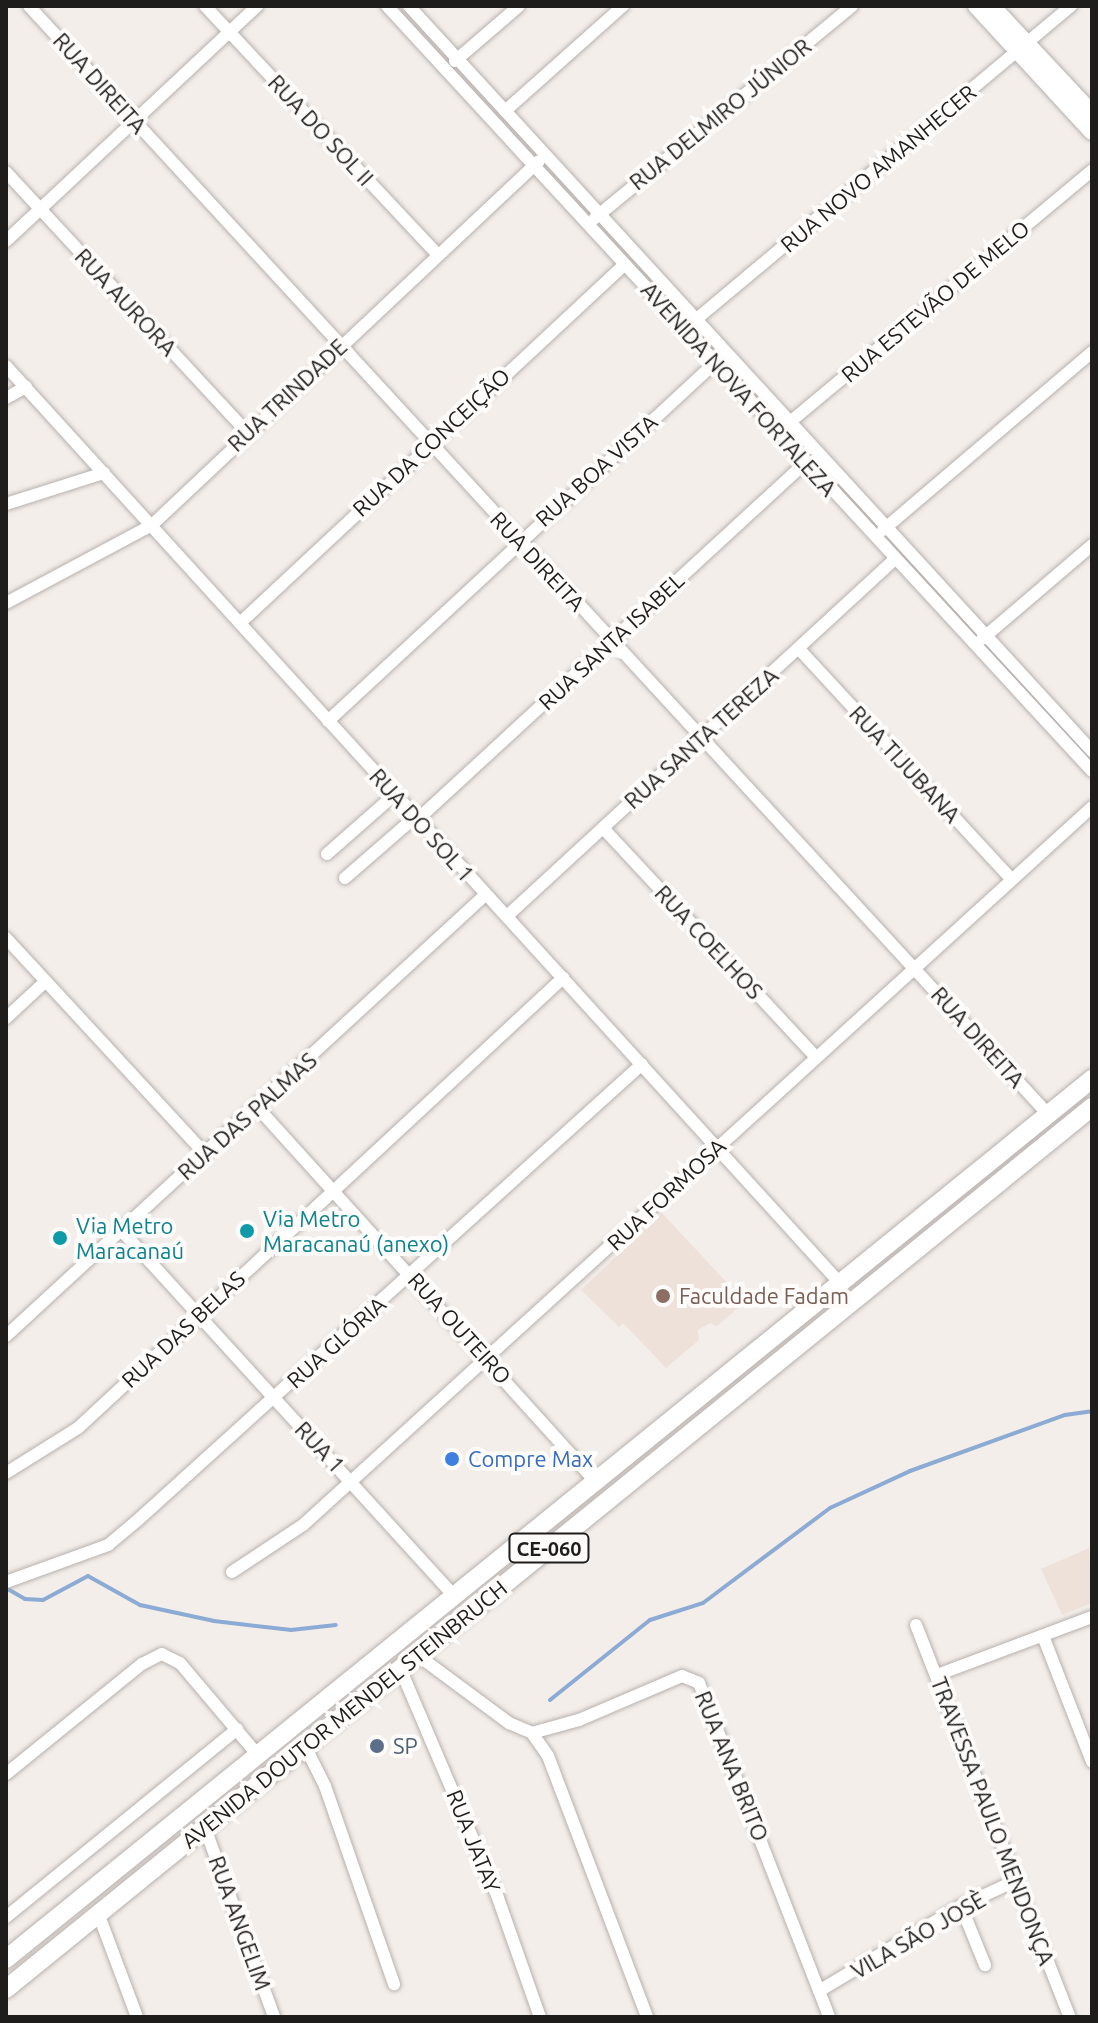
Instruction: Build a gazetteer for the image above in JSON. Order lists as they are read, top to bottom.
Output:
{
  "streets": {
    "highway": ["CE-060", "AVENIDA DOUTOR MENDEL STEINBRUCH"],
    "street": [
      "RUA DIREITA",
      "RUA DELMIRO JÚNIOR",
      "RUA DO SOL II",
      "RUA NOVO AMANHECER",
      "RUA ESTEVÃO DE MELO",
      "RUA AURORA",
      "AVENIDA NOVA FORTALEZA",
      "RUA TRINDADE",
      "RUA DA CONCEIÇÃO",
      "RUA BOA VISTA",
      "RUA SANTA ISABEL",
      "RUA SANTA TEREZA",
      "RUA TIJUBANA",
      "RUA DO SOL 1",
      "RUA COELHOS",
      "RUA DAS PALMAS",
      "RUA FORMOSA",
      "RUA OUTEIRO",
      "RUA DAS BELAS",
      "RUA GLÓRIA",
      "RUA 1",
      "RUA ANA BRITO",
      "TRAVESSA PAULO MENDONÇA",
      "RUA JATAY",
      "RUA ANGELIM",
      "VILA SÃO JOSÈ"
    ]
  },
  "crossings": [
    ["RUA DIREITA", "RUA TRINDADE"],
    ["RUA DIREITA", "RUA DA CONCEIÇÃO"],
    ["RUA DIREITA", "RUA BOA VISTA"],
    ["RUA DIREITA", "RUA SANTA ISABEL"],
    ["RUA DIREITA", "RUA SANTA TEREZA"],
    ["RUA DIREITA", "RUA FORMOSA"],
    ["RUA DIREITA", "AVENIDA DOUTOR MENDEL STEINBRUCH"],
    ["RUA DELMIRO JÚNIOR", "AVENIDA NOVA FORTALEZA"],
    ["RUA DO SOL II", "RUA TRINDADE"],
    ["RUA NOVO AMANHECER", "AVENIDA NOVA FORTALEZA"],
    ["RUA ESTEVÃO DE MELO", "AVENIDA NOVA FORTALEZA"],
    ["RUA AURORA", "RUA TRINDADE"],
    ["AVENIDA NOVA FORTALEZA", "RUA TRINDADE"],
    ["AVENIDA NOVA FORTALEZA", "RUA DA CONCEIÇÃO"],
    ["AVENIDA NOVA FORTALEZA", "RUA BOA VISTA"],
    ["AVENIDA NOVA FORTALEZA", "RUA SANTA ISABEL"],
    ["AVENIDA NOVA FORTALEZA", "RUA SANTA TEREZA"],
    ["RUA TRINDADE", "RUA DO SOL 1"],
    ["RUA DA CONCEIÇÃO", "RUA DO SOL 1"],
    ["RUA BOA VISTA", "RUA DO SOL 1"],
    ["RUA SANTA ISABEL", "RUA DO SOL 1"],
    ["RUA SANTA TEREZA", "RUA TIJUBANA"],
    ["RUA SANTA TEREZA", "RUA DO SOL 1"],
    ["RUA SANTA TEREZA", "RUA COELHOS"],
    ["RUA TIJUBANA", "RUA FORMOSA"],
    ["RUA DO SOL 1", "RUA DAS PALMAS"],
    ["RUA DO SOL 1", "RUA FORMOSA"],
    ["RUA DO SOL 1", "RUA DAS BELAS"],
    ["RUA DO SOL 1", "RUA GLÓRIA"],
    ["RUA DO SOL 1", "AVENIDA DOUTOR MENDEL STEINBRUCH"],
    ["RUA COELHOS", "RUA FORMOSA"],
    ["RUA DAS PALMAS", "RUA OUTEIRO"],
    ["RUA DAS PALMAS", "RUA 1"],
    ["RUA FORMOSA", "RUA OUTEIRO"],
    ["RUA FORMOSA", "RUA 1"],
    ["RUA OUTEIRO", "RUA DAS BELAS"],
    ["RUA OUTEIRO", "RUA GLÓRIA"],
    ["RUA OUTEIRO", "AVENIDA DOUTOR MENDEL STEINBRUCH"],
    ["RUA DAS BELAS", "RUA 1"],
    ["RUA GLÓRIA", "RUA 1"],
    ["RUA 1", "AVENIDA DOUTOR MENDEL STEINBRUCH"],
    ["AVENIDA DOUTOR MENDEL STEINBRUCH", "RUA JATAY"],
    ["AVENIDA DOUTOR MENDEL STEINBRUCH", "RUA ANGELIM"],
    ["RUA ANA BRITO", "VILA SÃO JOSÈ"],
    ["TRAVESSA PAULO MENDONÇA", "VILA SÃO JOSÈ"]
  ],
  "places": [
    "Via Metro Maracanaú (anexo)",
    "Via Metro Maracanaú",
    "Faculdade Fadam",
    "Compre Max",
    "SP"
  ]
}
